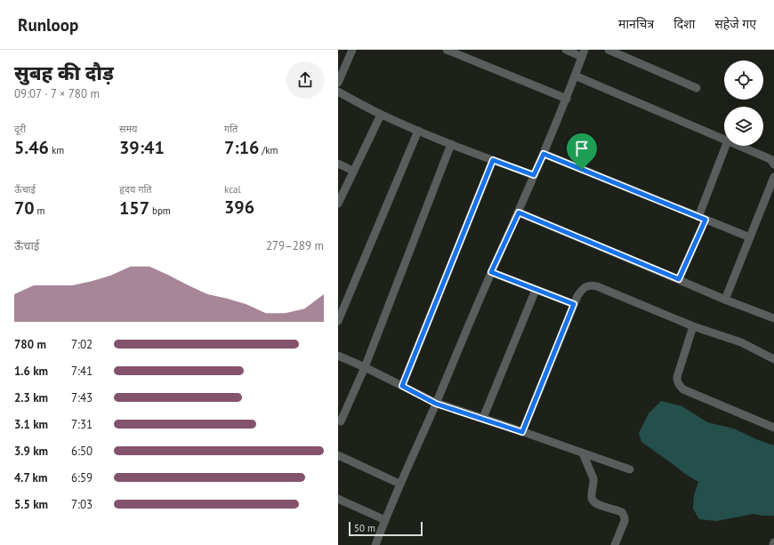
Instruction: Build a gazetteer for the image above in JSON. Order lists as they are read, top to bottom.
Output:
{
  "scale_bar": "50 m",
  "page": {
    "header": "Runloop",
    "nav": ["मानचित्र", "दिशा", "सहेजे गए"],
    "heading": ["सुबह की दौड़", "09:07 · 7 × 780 m"],
    "stats": [
      ["दूरी", "5.46 km"],
      ["समय", "39:41"],
      ["गति", "7:16 /km"],
      ["ऊँचाई", "70 m"],
      ["हृदय गति", "157 bpm"],
      ["kcal", "396"]
    ],
    "chart": ["ऊँचाई", "279–289 m"],
    "list": [
      {
        "name": "780 m",
        "note": "7:02"
      },
      {
        "name": "1.6 km",
        "note": "7:41"
      },
      {
        "name": "2.3 km",
        "note": "7:43"
      },
      {
        "name": "3.1 km",
        "note": "7:31"
      },
      {
        "name": "3.9 km",
        "note": "6:50"
      },
      {
        "name": "4.7 km",
        "note": "6:59"
      },
      {
        "name": "5.5 km",
        "note": "7:03"
      }
    ],
    "scale": "50 m"
  }
}
